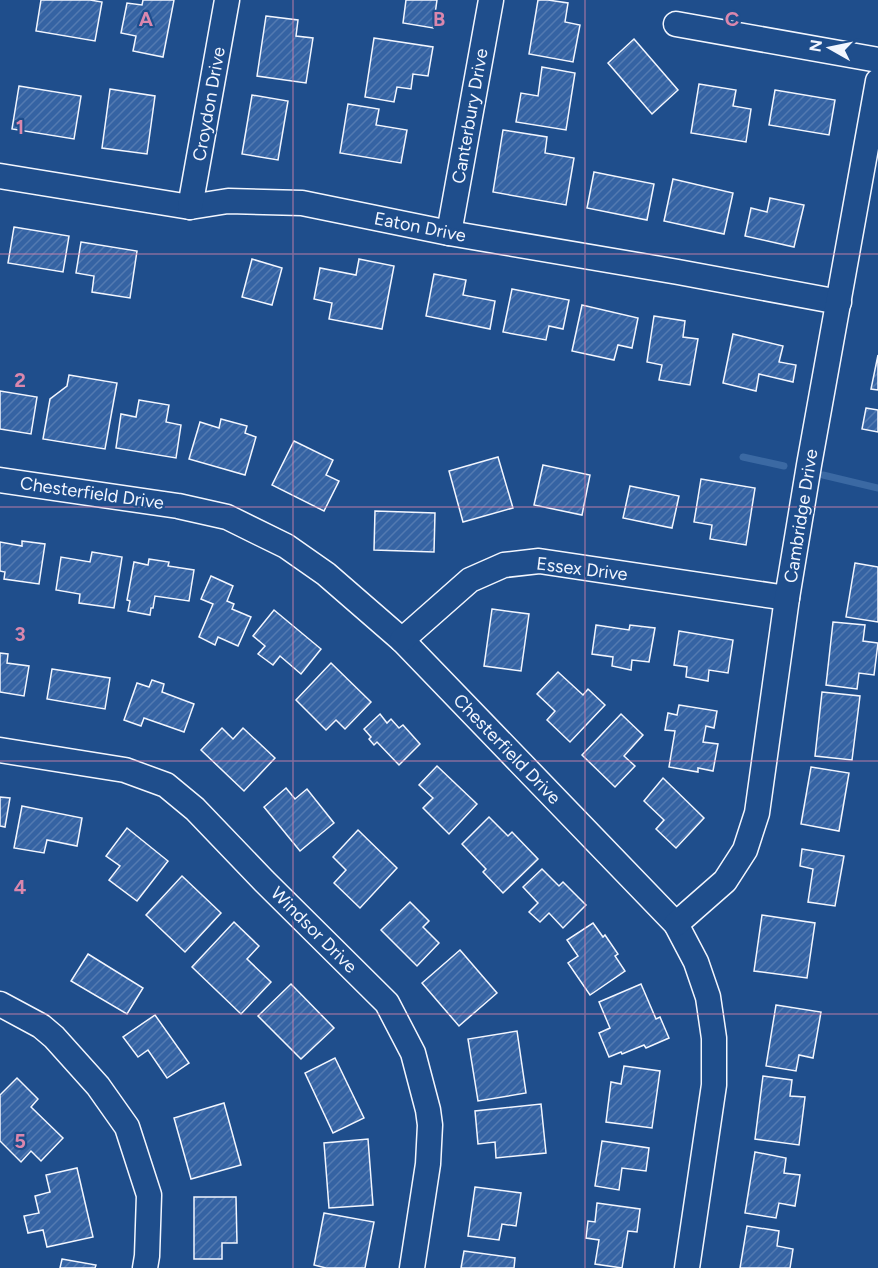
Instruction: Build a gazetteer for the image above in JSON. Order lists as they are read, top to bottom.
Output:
{
  "streets": {
    "street": [
      "Croydon Drive",
      "Canterbury Drive",
      "Eaton Drive",
      "Chesterfield Drive",
      "Cambridge Drive",
      "Essex Drive",
      "Windsor Drive"
    ]
  },
  "crossings": [
    ["Croydon Drive", "Eaton Drive"],
    ["Canterbury Drive", "Eaton Drive"],
    ["Eaton Drive", "Cambridge Drive"],
    ["Chesterfield Drive", "Cambridge Drive"],
    ["Chesterfield Drive", "Essex Drive"],
    ["Cambridge Drive", "Essex Drive"]
  ],
  "north": "left",
  "grid": {
    "columns": ["A", "B", "C"],
    "rows": [
      "1",
      "2",
      "3",
      "4",
      "5"
    ]
  }
}
